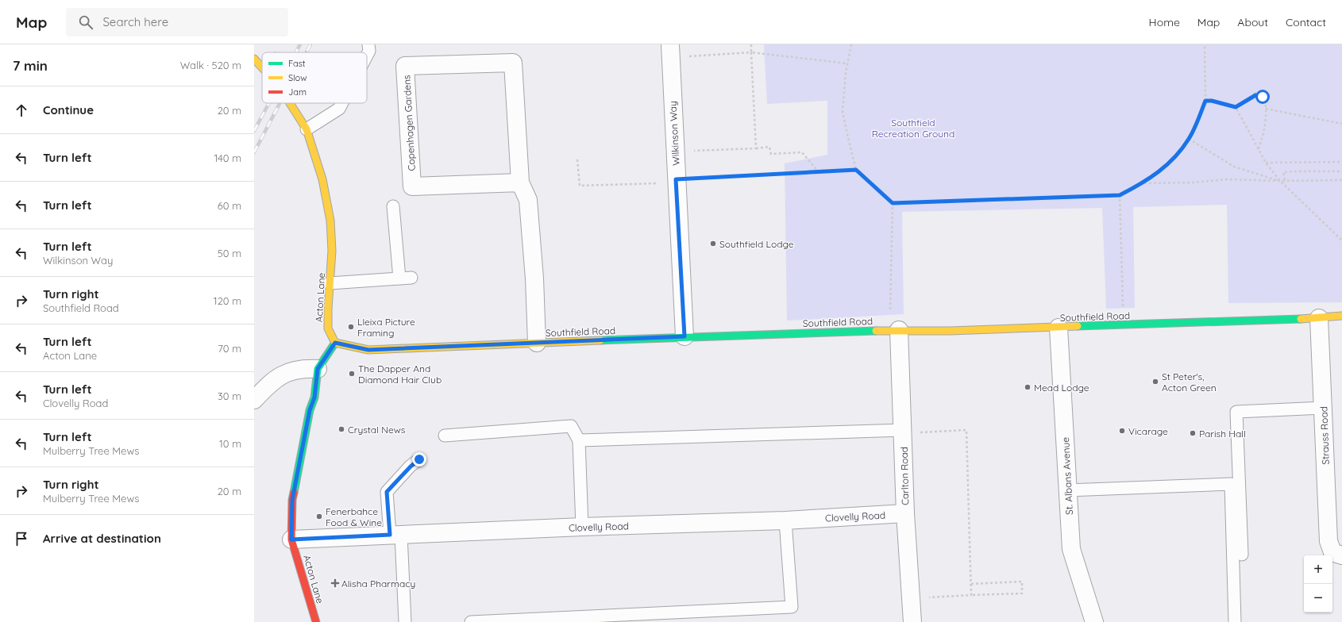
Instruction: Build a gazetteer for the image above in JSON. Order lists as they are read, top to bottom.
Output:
{
  "streets": {
    "main road": ["Acton Lane", "Southfield Road"],
    "street": [
      "Copenhagen Gardens",
      "Wilkinson Way",
      "Strauss Road",
      "Carlton Road",
      "St. Albans Avenue",
      "Clovelly Road"
    ]
  },
  "crossings": [
    ["Copenhagen Gardens", "Southfield Road"],
    ["Wilkinson Way", "Southfield Road"],
    ["Acton Lane", "Southfield Road"],
    ["Acton Lane", "Clovelly Road"],
    ["Southfield Road", "Strauss Road"],
    ["Southfield Road", "Carlton Road"],
    ["Southfield Road", "St. Albans Avenue"],
    ["Carlton Road", "Clovelly Road"]
  ],
  "parks": ["Southfield Recreation Ground"],
  "places": {
    "other": [
      "Southfield Lodge",
      "Lleixa Picture Framing",
      "The Dapper And Diamond Hair Club",
      "St Peter's, Acton Green",
      "Mead Lodge",
      "Crystal News",
      "Vicarage",
      "Parish Hall",
      "Fenerbahce Food & Wine"
    ],
    "health": ["Alisha Pharmacy"]
  },
  "legend": ["Fast", "Slow", "Jam"],
  "page": {
    "header": "Map",
    "search": "Search here",
    "nav": [
      "Home",
      "Map",
      "About",
      "Contact"
    ],
    "heading": ["7 min", "Walk · 520 m"],
    "list": [
      ["Continue", "20 m"],
      ["Turn left", "140 m"],
      ["Turn left", "60 m"],
      ["Turn left", "Wilkinson Way", "50 m"],
      ["Turn right", "Southfield Road", "120 m"],
      ["Turn left", "Acton Lane", "70 m"],
      ["Turn left", "Clovelly Road", "30 m"],
      ["Turn left", "Mulberry Tree Mews", "10 m"],
      ["Turn right", "Mulberry Tree Mews", "20 m"],
      "Arrive at destination"
    ],
    "map_buttons": ["+", "−"]
  }
}
